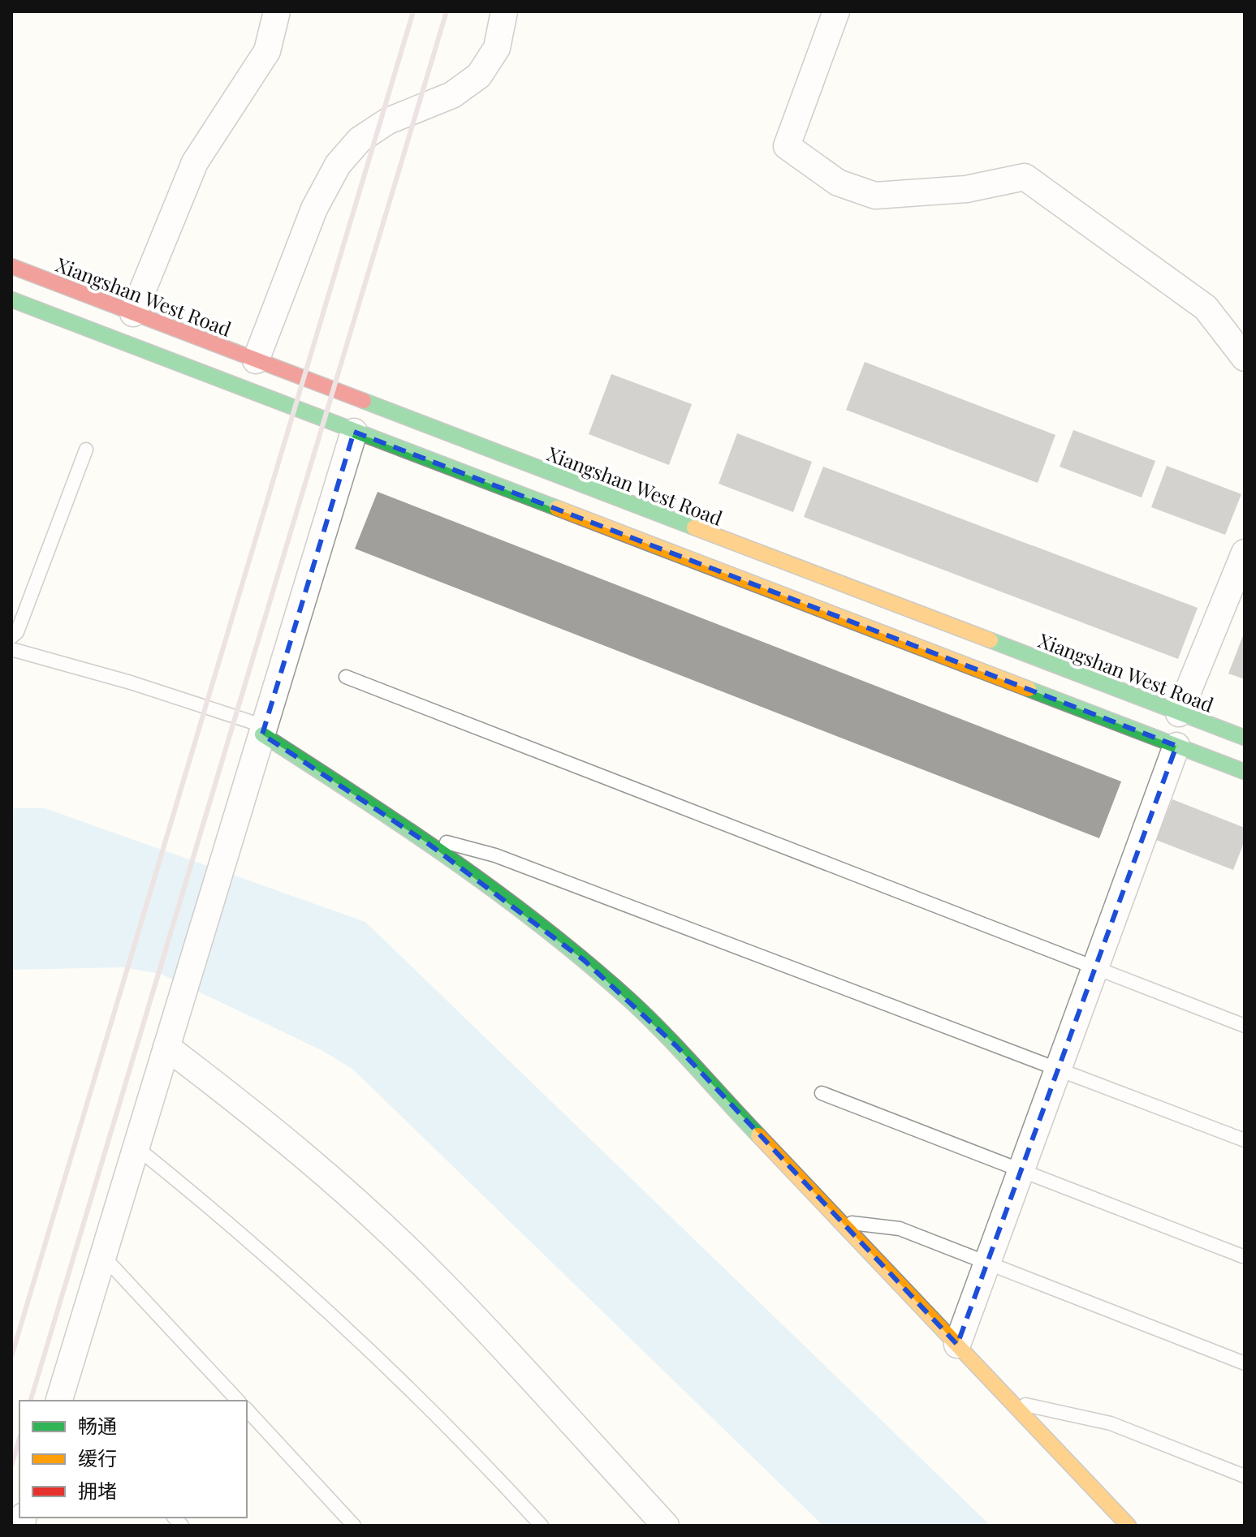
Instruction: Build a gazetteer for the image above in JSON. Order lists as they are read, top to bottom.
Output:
{
  "streets": {
    "main road": ["Xiangshan West Road"]
  },
  "legend": ["畅通", "缓行", "拥堵"]
}
